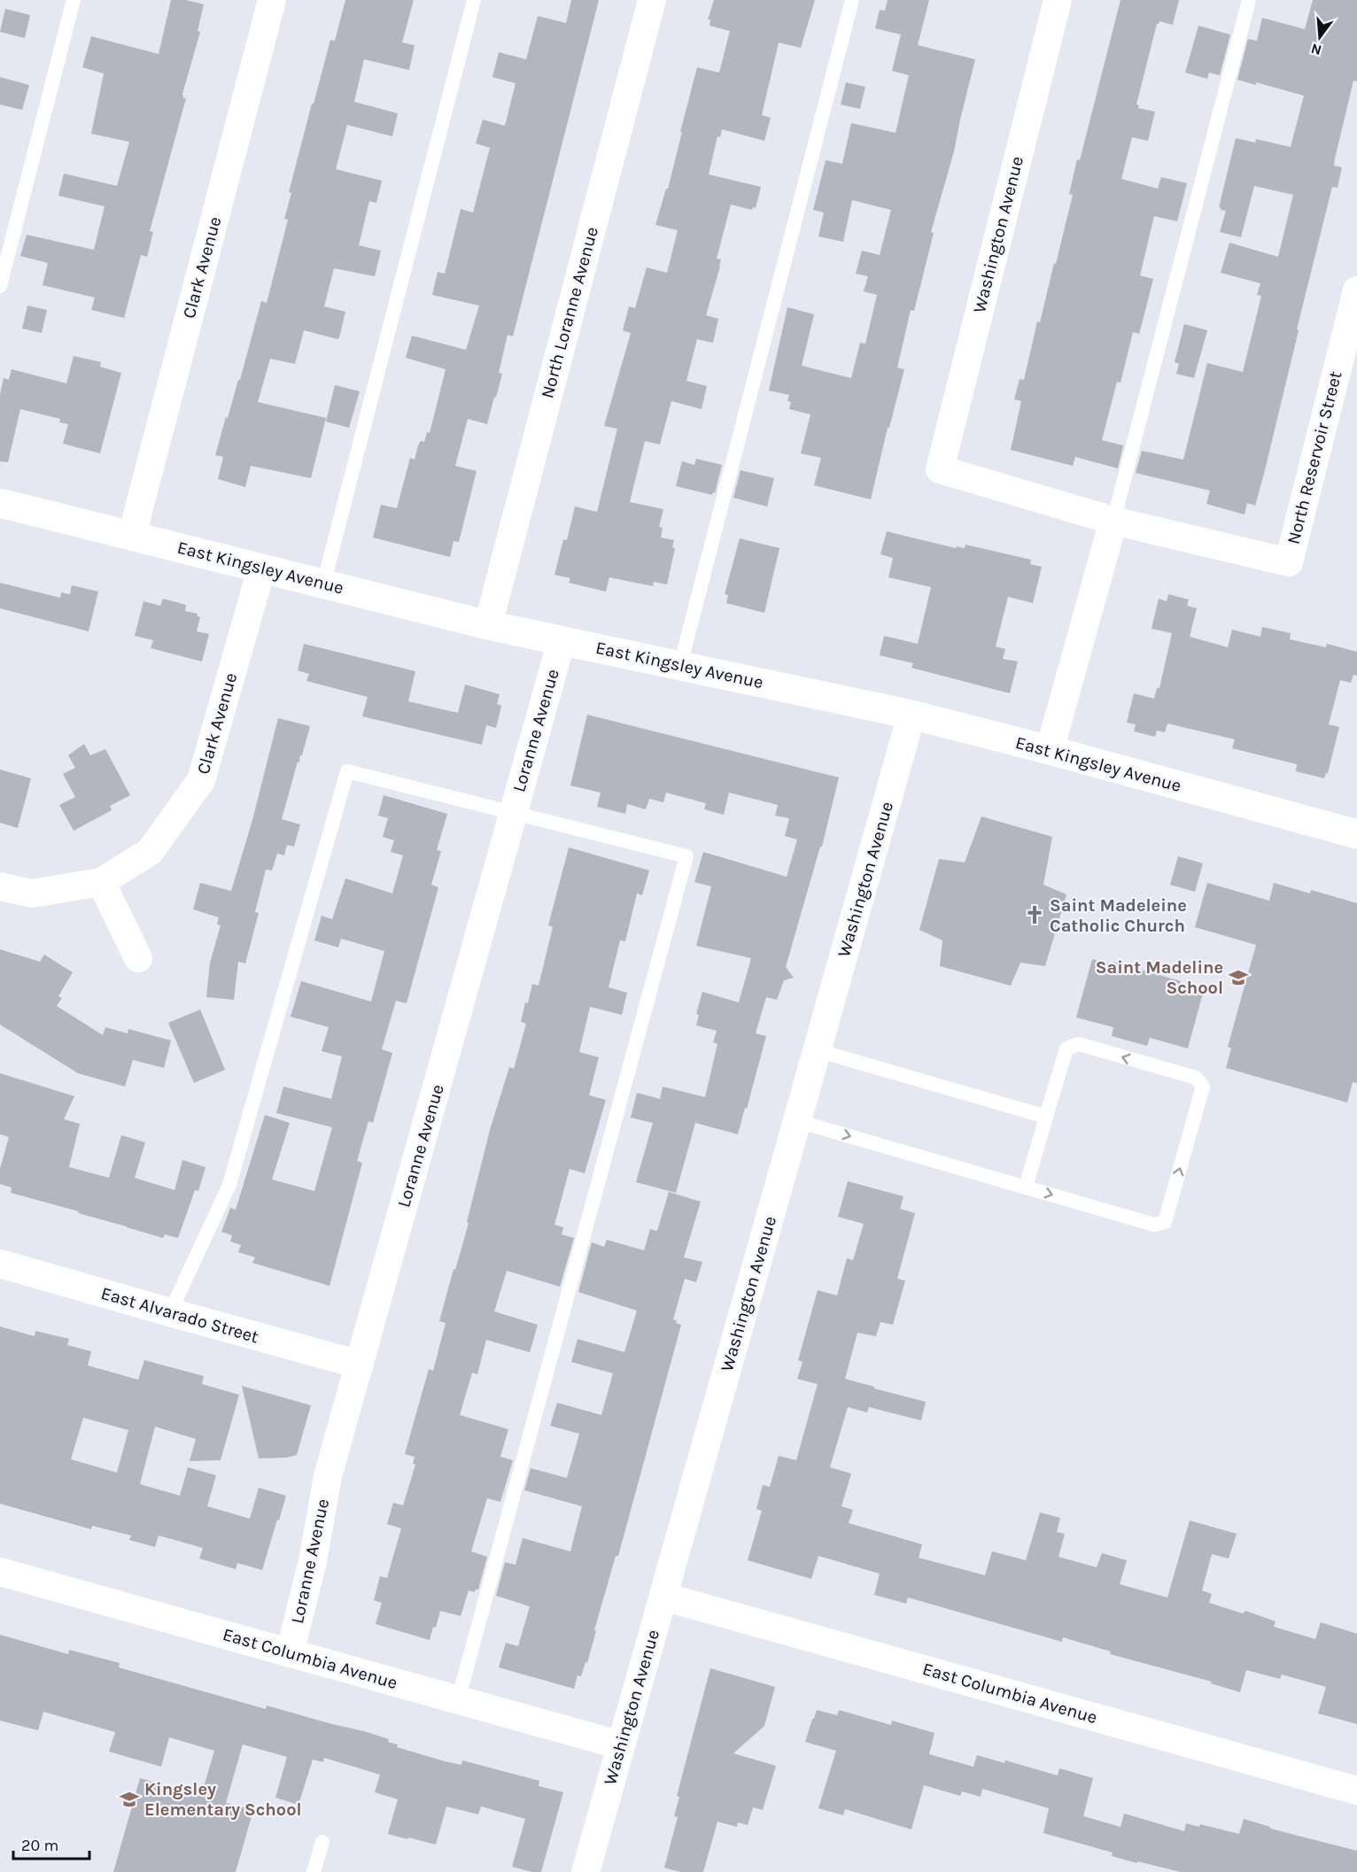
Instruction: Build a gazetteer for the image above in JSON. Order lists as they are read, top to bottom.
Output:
{
  "streets": {
    "street": [
      "Washington Avenue",
      "Clark Avenue",
      "North Loranne Avenue",
      "North Reservoir Street",
      "East Kingsley Avenue",
      "Loranne Avenue",
      "East Alvarado Street",
      "East Columbia Avenue"
    ]
  },
  "crossings": [
    ["Washington Avenue", "North Reservoir Street"],
    ["Washington Avenue", "East Kingsley Avenue"],
    ["Washington Avenue", "East Columbia Avenue"],
    ["Clark Avenue", "East Kingsley Avenue"],
    ["North Loranne Avenue", "East Kingsley Avenue"],
    ["East Kingsley Avenue", "Loranne Avenue"],
    ["Loranne Avenue", "East Alvarado Street"],
    ["Loranne Avenue", "East Columbia Avenue"]
  ],
  "places": {
    "church": ["Saint Madeleine Catholic Church"],
    "school or university": ["Saint Madeline School", "Kingsley Elementary School"]
  },
  "scale_bar": "20 m",
  "north": "bottom"
}
